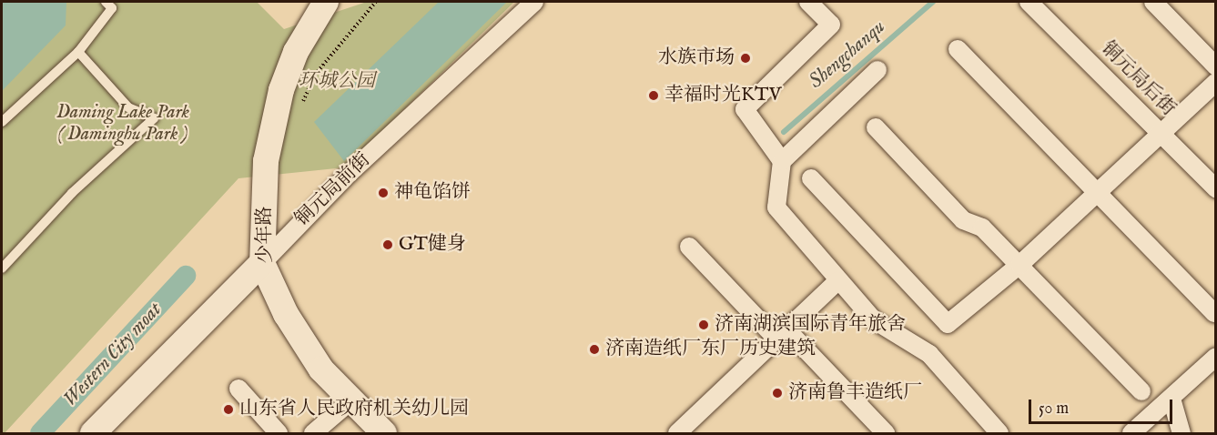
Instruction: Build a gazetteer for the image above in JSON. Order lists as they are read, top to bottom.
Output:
{
  "streets": {
    "main road": ["铜元局前街", "少年路"],
    "street": ["铜元局后街"]
  },
  "crossings": [
    ["铜元局前街", "少年路"]
  ],
  "water": ["Shengchanqu", "Western City moat"],
  "parks": ["环城公园", "Daming Lake Park ( Daminghu Park )"],
  "places": [
    "水族市场",
    "幸福时光KTV",
    "神龟馅饼",
    "GT健身",
    "济南湖滨国际青年旅舍",
    "济南造纸厂东厂历史建筑",
    "济南鲁丰造纸厂",
    "山东省人民政府机关幼儿园"
  ],
  "scale_bar": "50 m"
}
